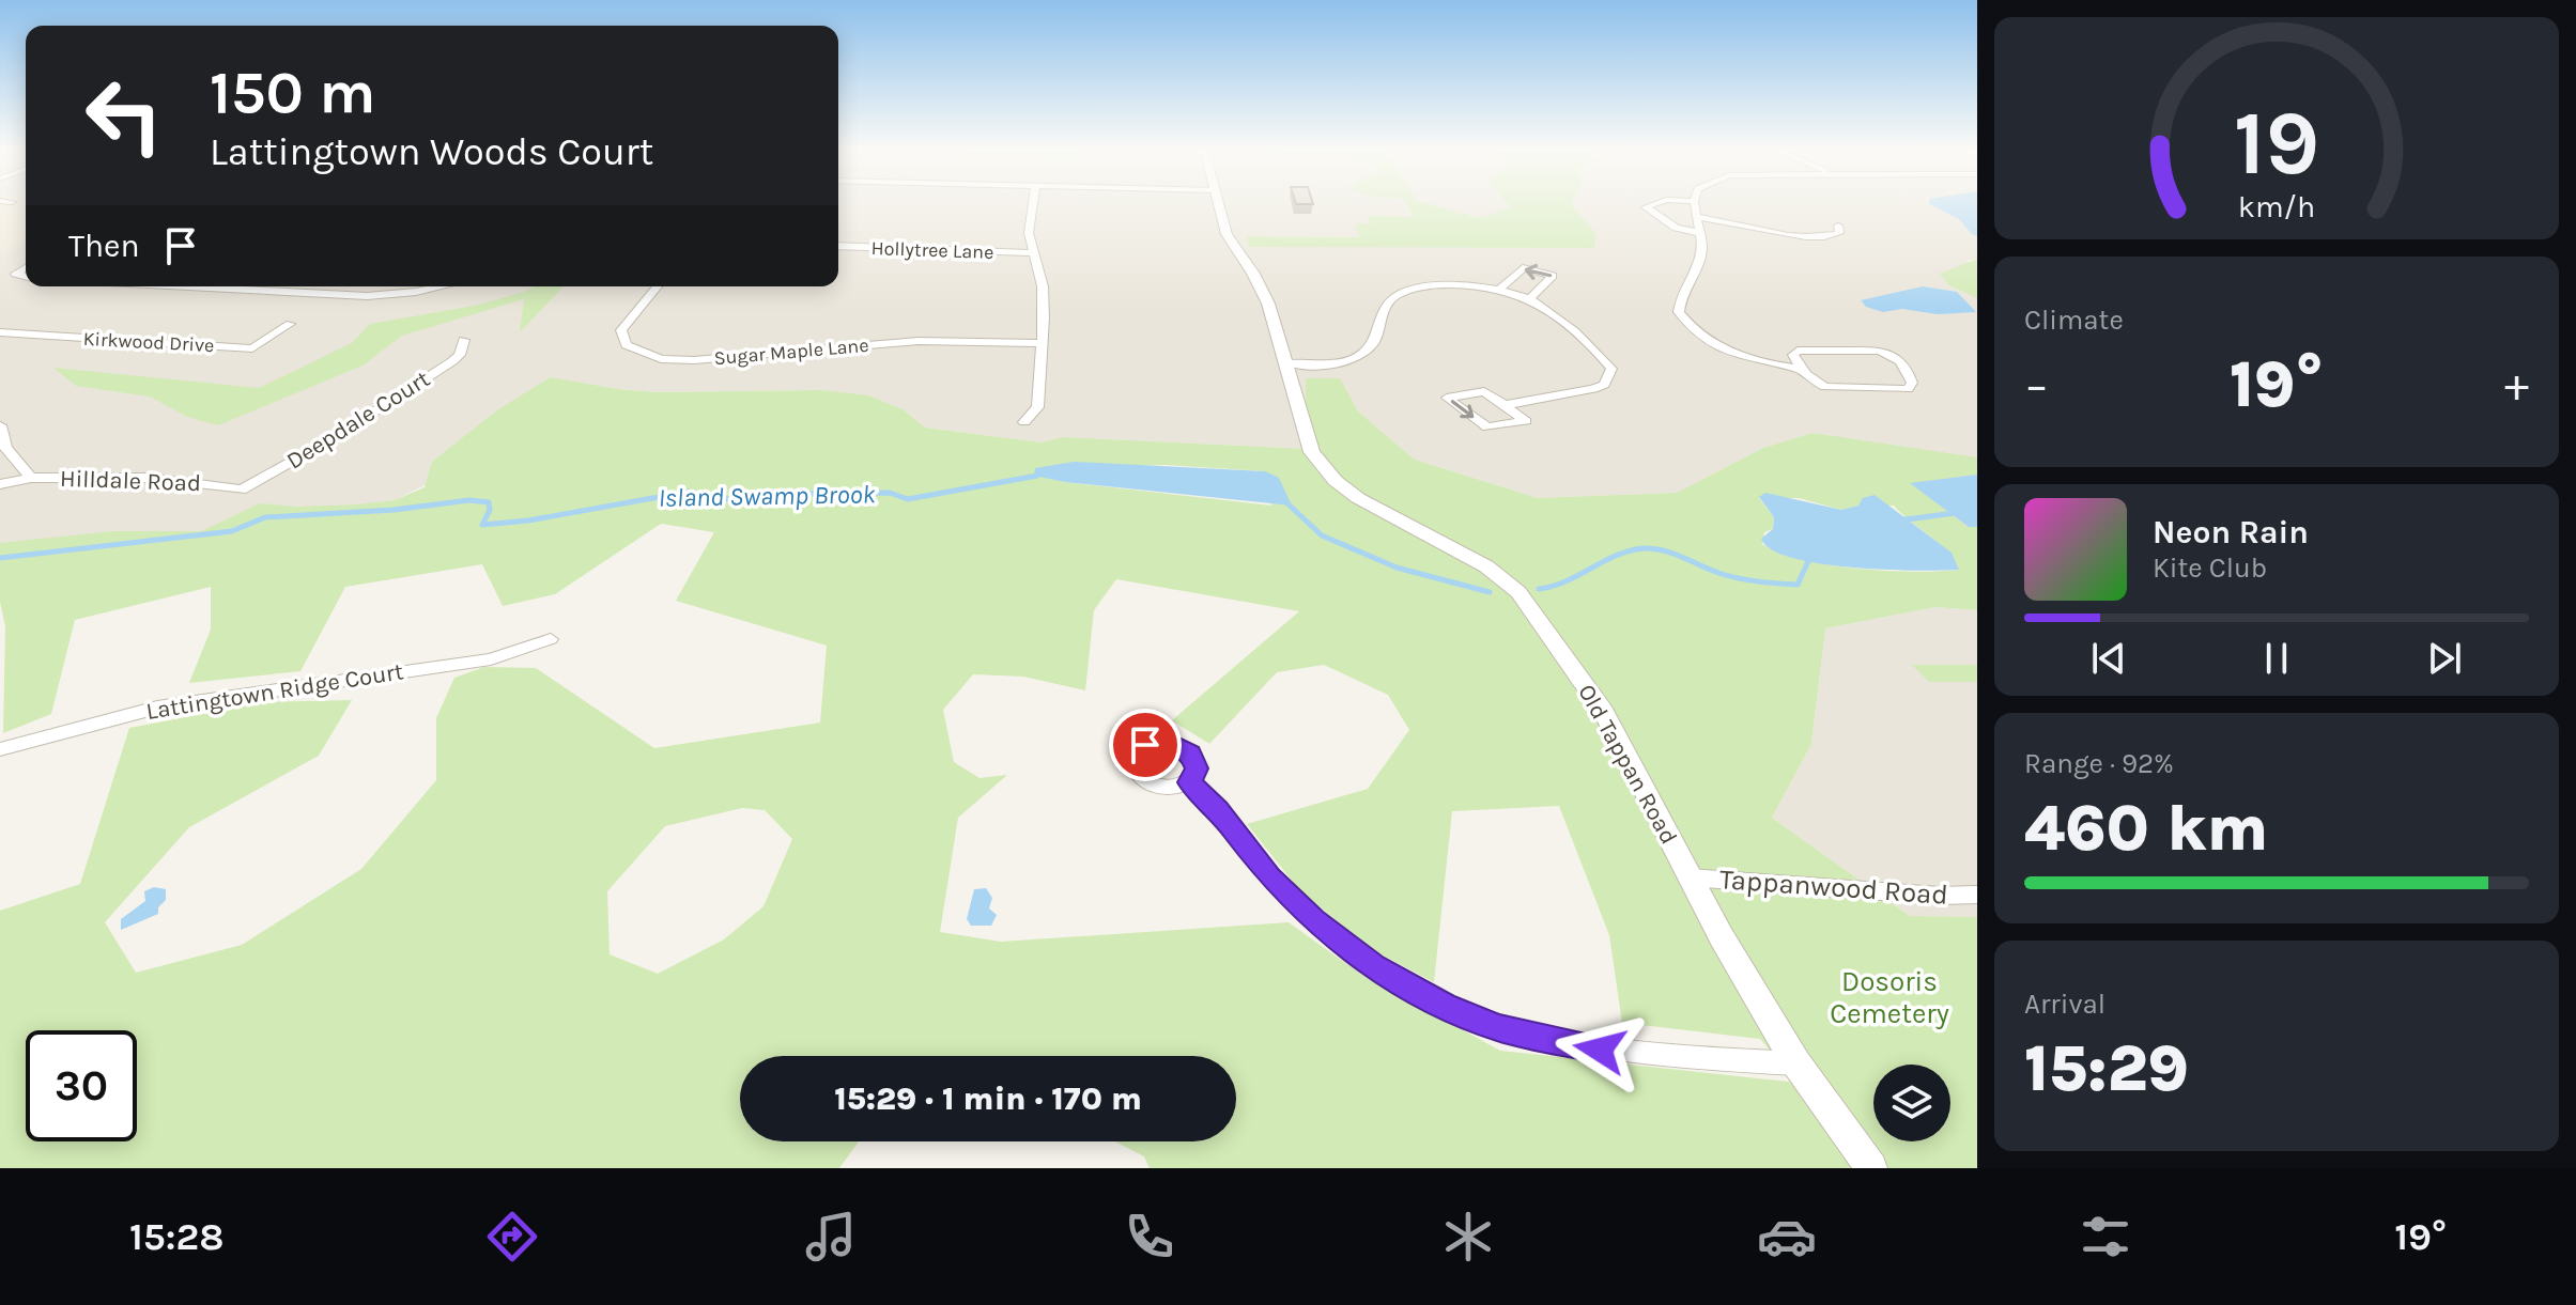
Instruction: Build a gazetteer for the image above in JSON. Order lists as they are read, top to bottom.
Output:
{
  "streets": {
    "street": [
      "Hollytree Lane",
      "Kirkwood Drive",
      "Sugar Maple Lane",
      "Deepdale Court",
      "Hilldale Road",
      "Lattingtown Ridge Court",
      "Old Tappan Road",
      "Tappanwood Road"
    ]
  },
  "crossings": [
    ["Deepdale Court", "Hilldale Road"],
    ["Old Tappan Road", "Tappanwood Road"]
  ],
  "water": ["Island Swamp Brook"],
  "parks": ["Dosoris Cemetery"],
  "page": {
    "turn": ["150 m", "Lattingtown Woods Court"],
    "then": "Then",
    "tile": [
      "Climate",
      ["Range · 92%", "460 km"],
      ["Arrival", "15:29"]
    ],
    "heat": ["−", "19°", "+"],
    "song": ["Neon Rain", "Kite Club"],
    "limit": "30",
    "trip": "15:29 · 1 min · 170 m",
    "tabs": ["15:28", "19°"],
    "gauge": ["19", "km/h"]
  }
}
